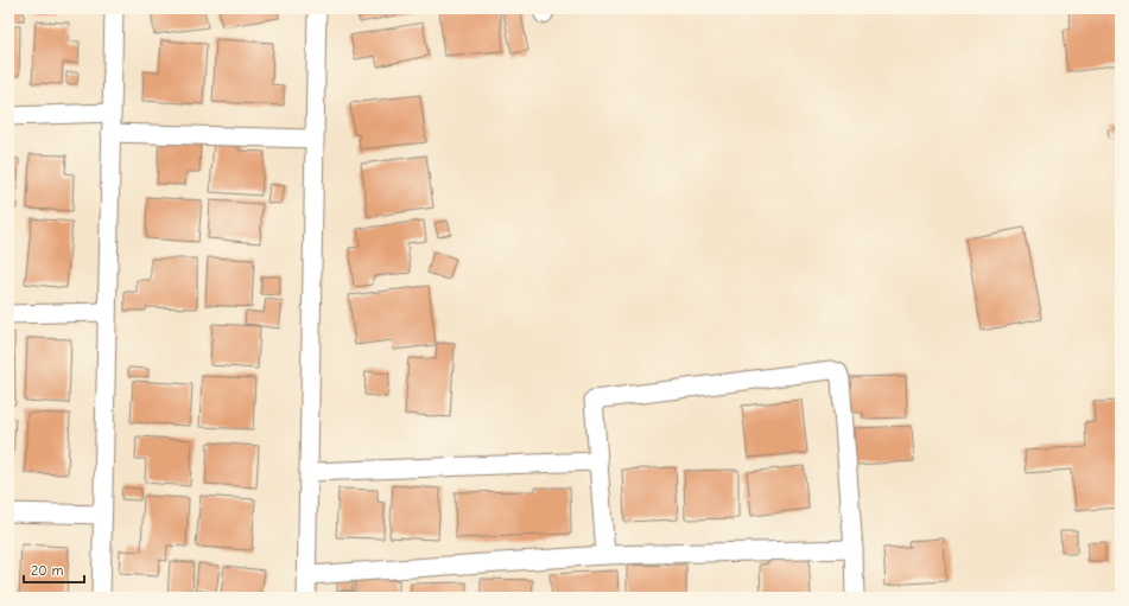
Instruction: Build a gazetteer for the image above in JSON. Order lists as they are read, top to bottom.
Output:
{
  "scale_bar": "20 m"
}
